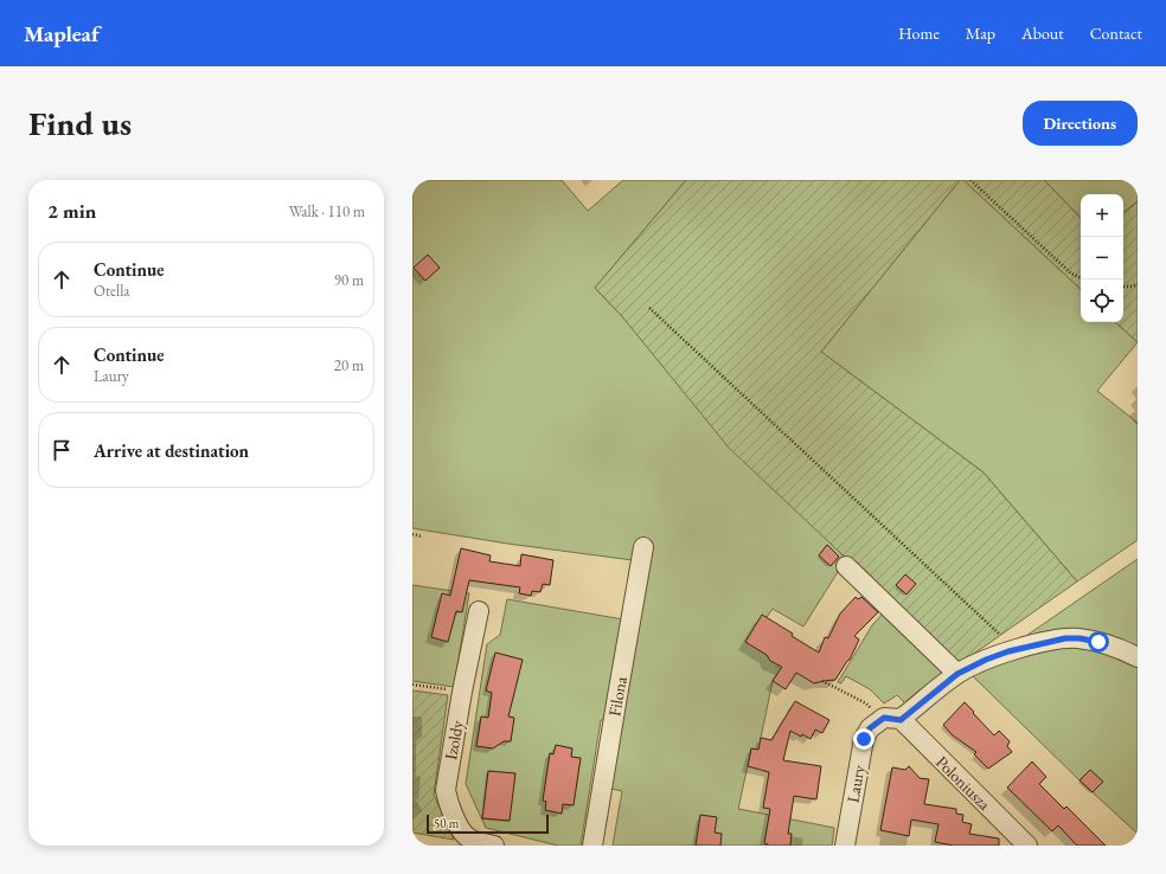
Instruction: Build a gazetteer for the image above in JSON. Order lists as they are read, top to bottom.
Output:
{
  "streets": {
    "street": [
      "Filona",
      "Izoldy",
      "Poloniusza",
      "Laury"
    ]
  },
  "crossings": [
    ["Poloniusza", "Laury"]
  ],
  "scale_bar": "50 m",
  "page": {
    "header": "Mapleaf",
    "nav": [
      "Home",
      "Map",
      "About",
      "Contact"
    ],
    "buttons": "Directions",
    "title": "Find us",
    "heading": ["2 min", "Walk · 110 m"],
    "map_buttons": ["+", "−"],
    "list": [
      ["Continue", "Otella", "90 m"],
      ["Continue", "Laury", "20 m"],
      "Arrive at destination"
    ],
    "scale": "50 m"
  }
}
